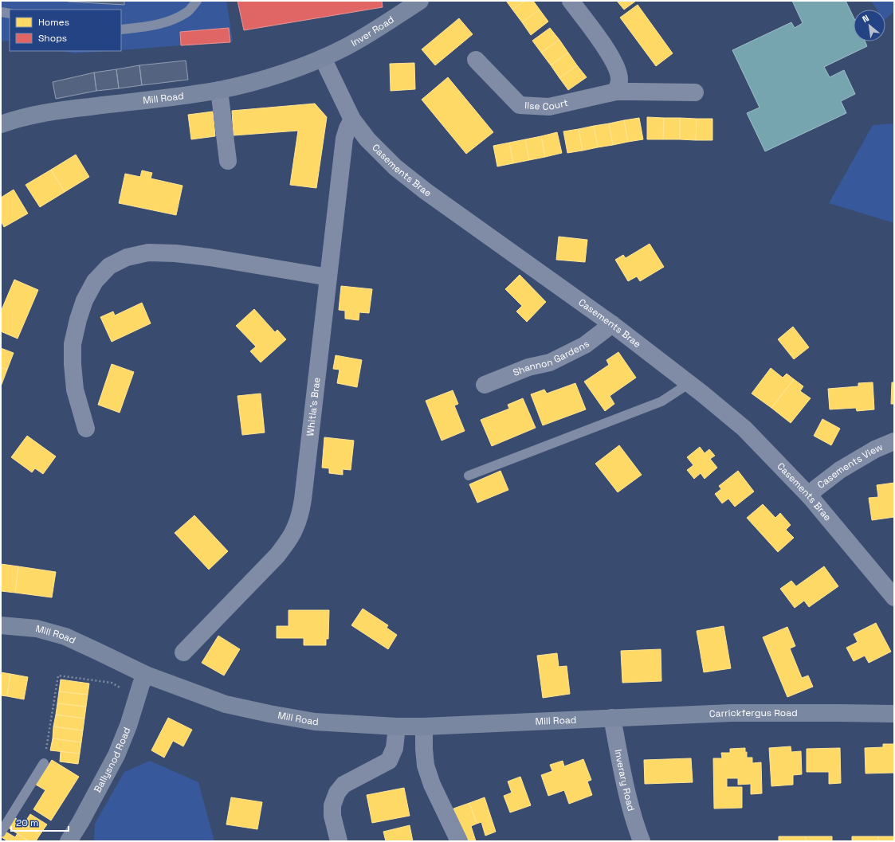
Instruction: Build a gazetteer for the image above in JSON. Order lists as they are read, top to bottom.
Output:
{
  "streets": {
    "street": [
      "Inver Road",
      "Mill Road",
      "Ilse Court",
      "Casements Brae",
      "Shannon Gardens",
      "Whitla's Brae",
      "Casements View",
      "Carrickfergus Road",
      "Ballysnod Road",
      "Inverary Road"
    ]
  },
  "crossings": [
    ["Inver Road", "Mill Road"],
    ["Inver Road", "Casements Brae"],
    ["Mill Road", "Casements Brae"],
    ["Mill Road", "Carrickfergus Road"],
    ["Mill Road", "Ballysnod Road"],
    ["Mill Road", "Inverary Road"],
    ["Casements Brae", "Shannon Gardens"],
    ["Casements Brae", "Whitla's Brae"],
    ["Casements Brae", "Casements View"],
    ["Carrickfergus Road", "Inverary Road"]
  ],
  "legend": ["Homes", "Shops"],
  "scale_bar": "20 m",
  "north": "top left"
}
